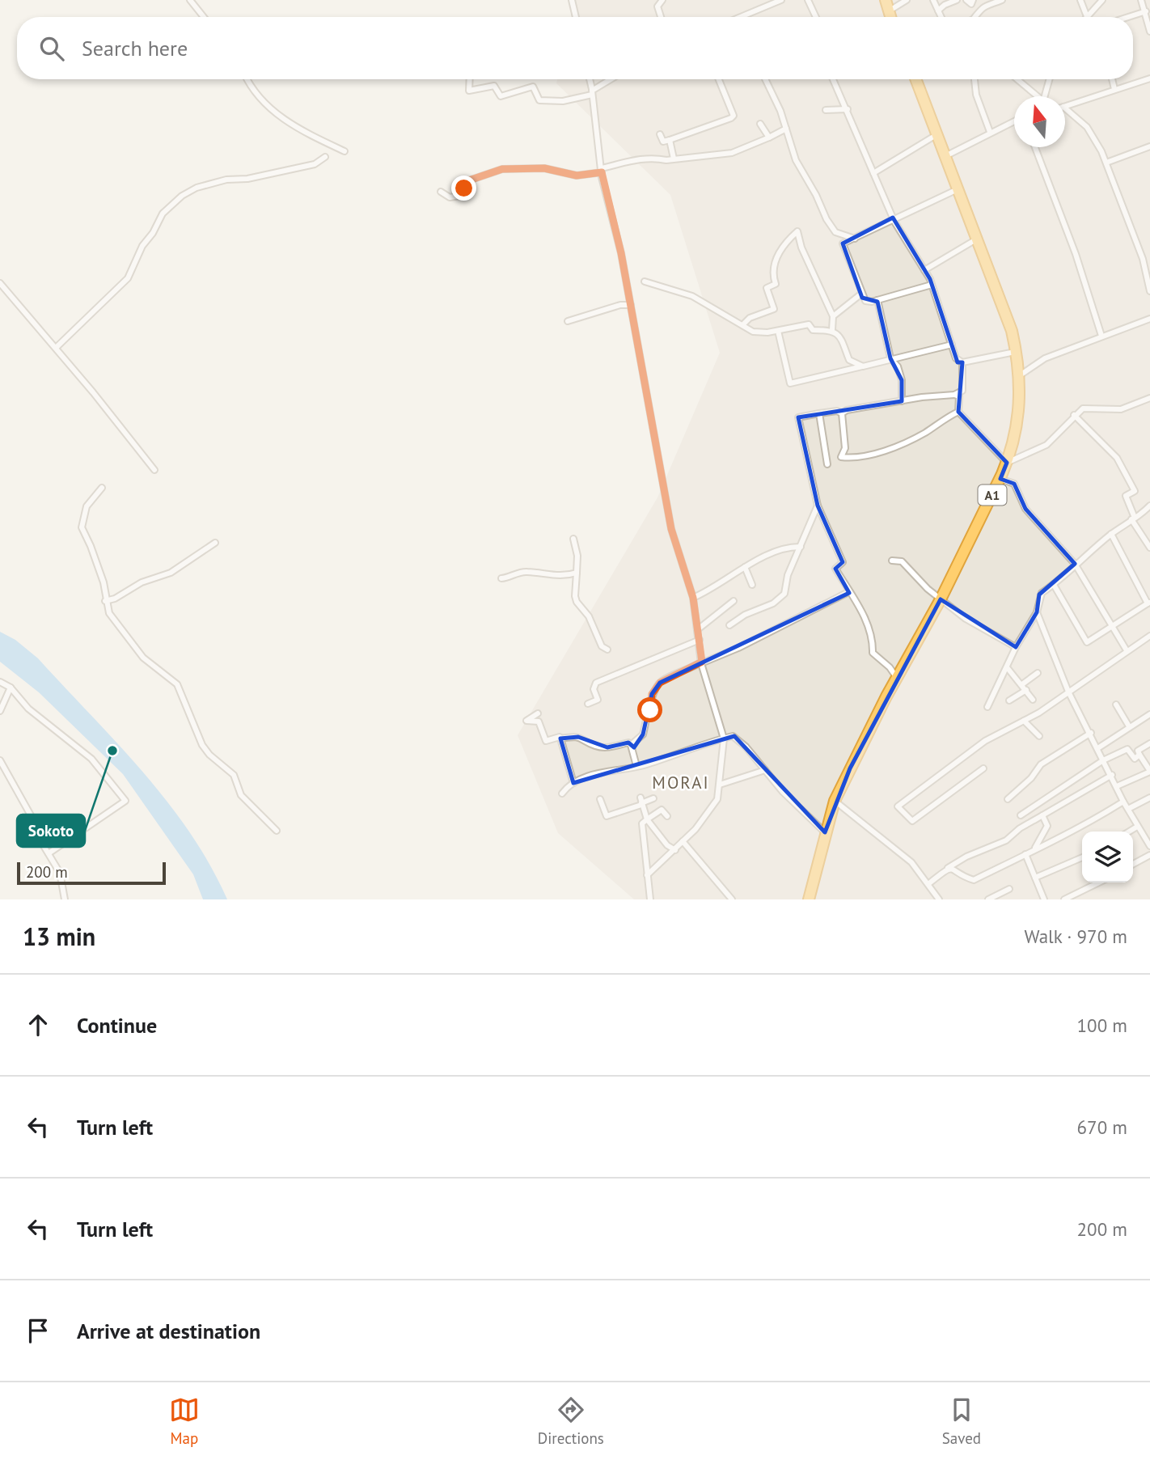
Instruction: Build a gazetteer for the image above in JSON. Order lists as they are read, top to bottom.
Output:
{
  "streets": {
    "highway": ["A1"]
  },
  "districts": ["MORAI"],
  "places": ["Sokoto"],
  "scale_bar": "200 m",
  "north": "top",
  "page": {
    "search": "Search here",
    "scale": "200 m",
    "heading": ["13 min", "Walk · 970 m"],
    "list": [
      ["Continue", "100 m"],
      ["Turn left", "670 m"],
      ["Turn left", "200 m"],
      "Arrive at destination"
    ],
    "nav": ["Map", "Directions", "Saved"]
  }
}
